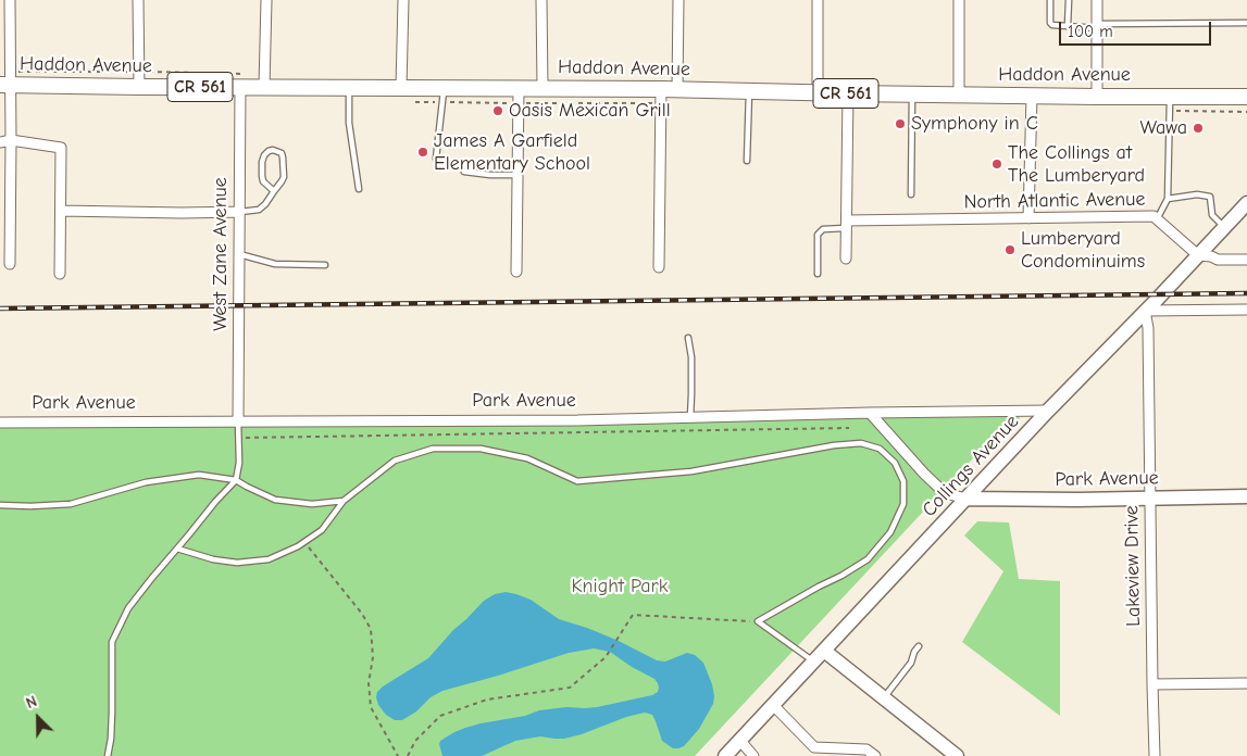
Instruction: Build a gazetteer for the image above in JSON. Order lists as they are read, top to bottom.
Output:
{
  "streets": {
    "main road": [
      "Haddon Avenue",
      "CR 561",
      "Park Avenue",
      "Collings Avenue"
    ],
    "street": ["North Atlantic Avenue", "West Zane Avenue", "Lakeview Drive"]
  },
  "crossings": [
    ["Haddon Avenue", "West Zane Avenue"],
    ["North Atlantic Avenue", "Collings Avenue"],
    ["West Zane Avenue", "Park Avenue"],
    ["Park Avenue", "Collings Avenue"],
    ["Park Avenue", "Lakeview Drive"],
    ["Collings Avenue", "Lakeview Drive"]
  ],
  "parks": ["Knight Park"],
  "places": [
    "Oasis Mexican Grill",
    "Symphony in C",
    "Wawa",
    "James A Garfield Elementary School",
    "The Collings at The Lumberyard",
    "Lumberyard Condominuims"
  ],
  "scale_bar": "100 m",
  "north": "top left"
}
